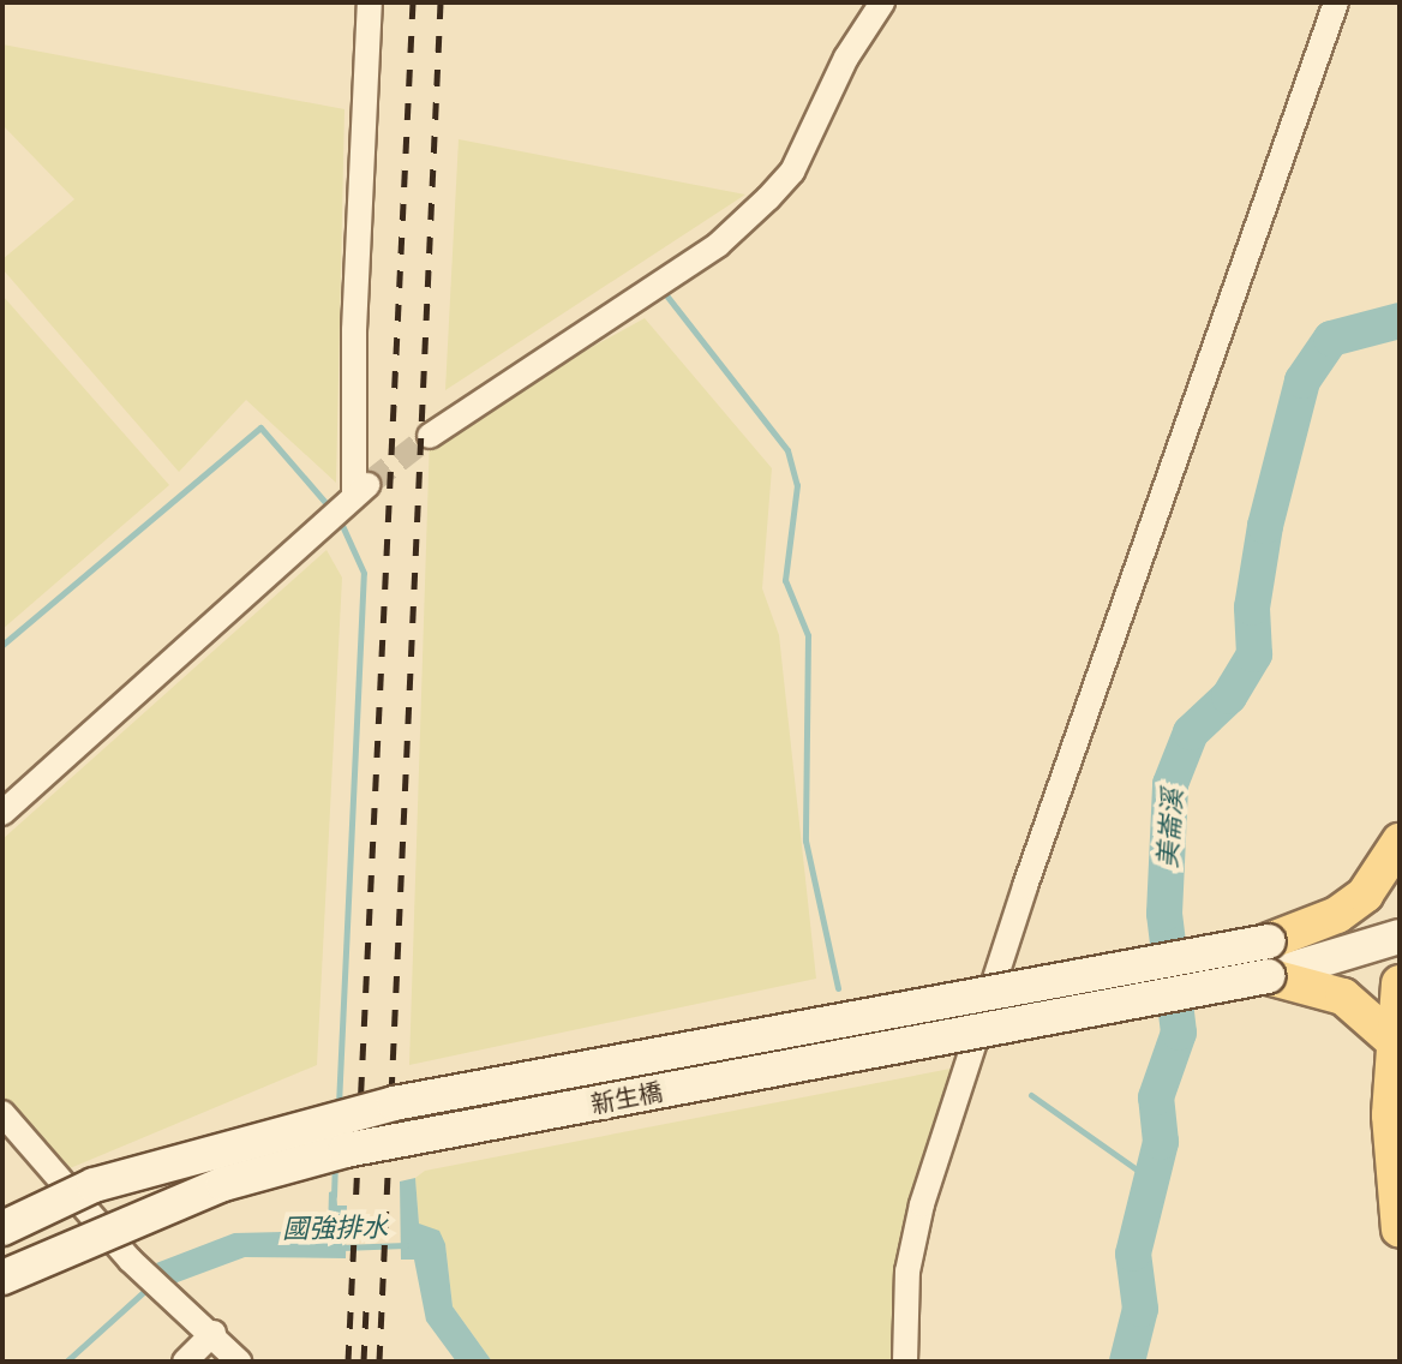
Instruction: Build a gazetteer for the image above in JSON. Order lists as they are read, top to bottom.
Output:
{
  "streets": {
    "street": ["新生橋"]
  },
  "water": ["美崙溪", "國強排水"]
}
